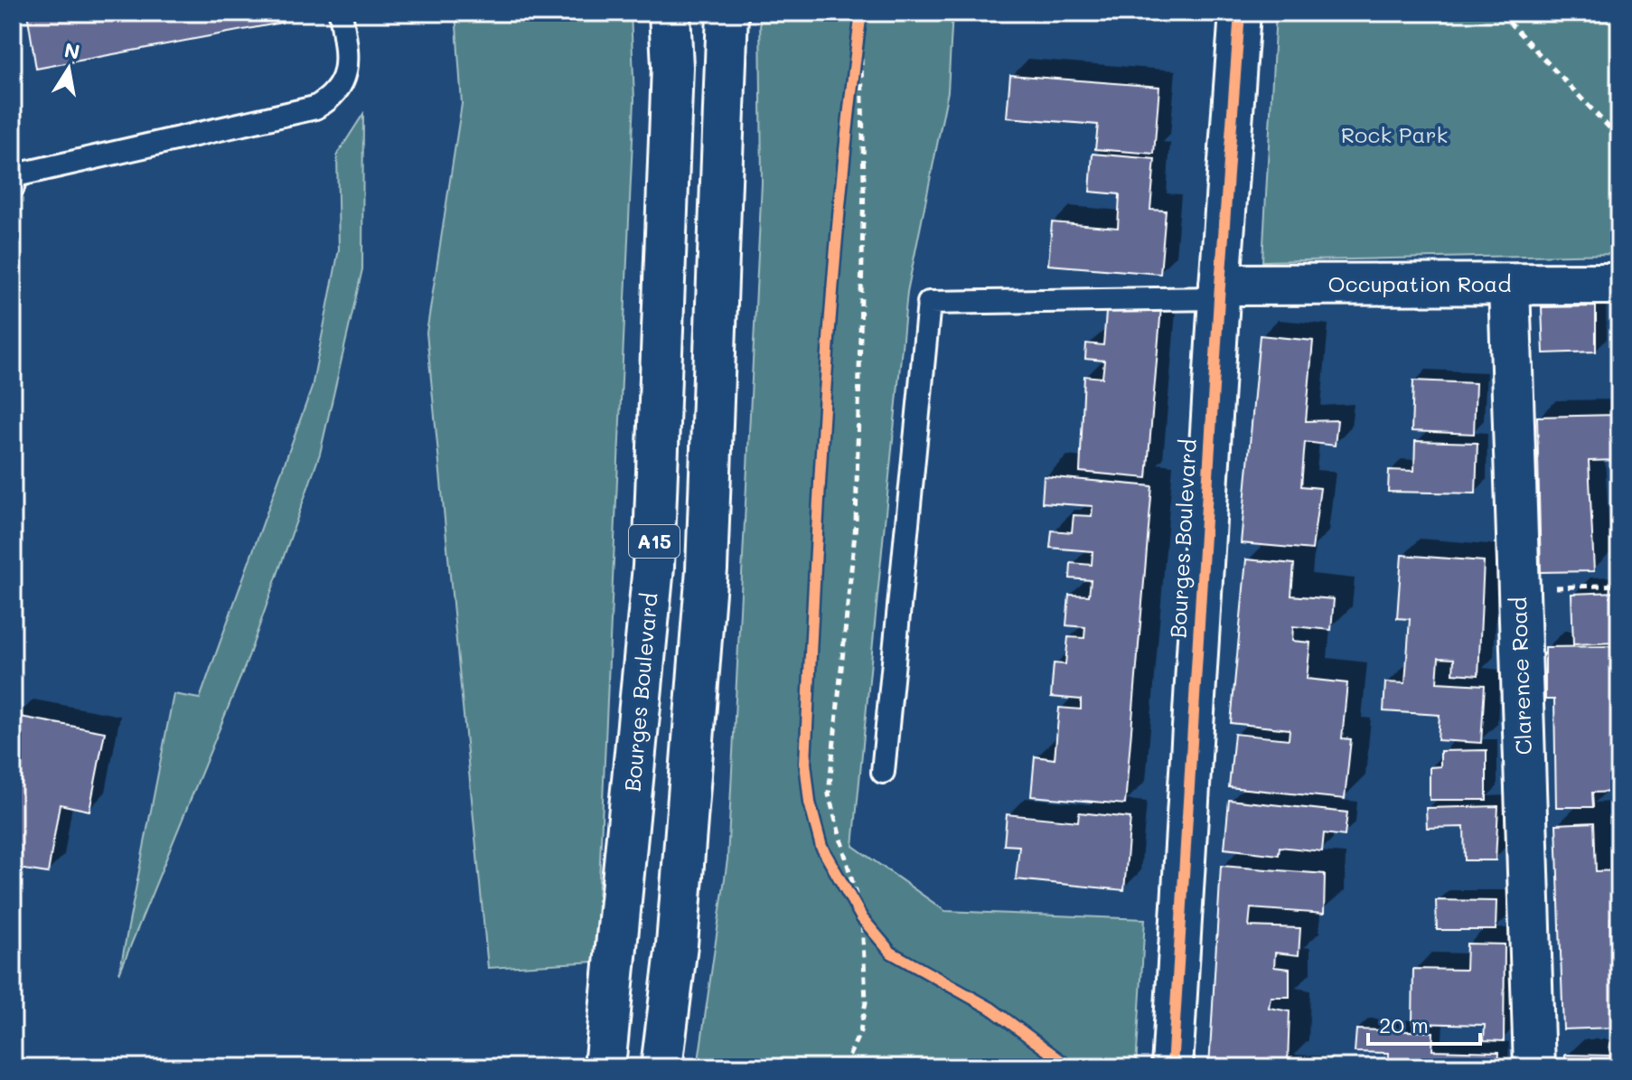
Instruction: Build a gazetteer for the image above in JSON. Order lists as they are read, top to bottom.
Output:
{
  "streets": {
    "street": [
      "Occupation Road",
      "Bourges Boulevard",
      "A15",
      "Clarence Road"
    ]
  },
  "crossings": [
    ["Occupation Road", "Bourges Boulevard"],
    ["Occupation Road", "Clarence Road"]
  ],
  "parks": ["Rock Park"],
  "scale_bar": "20 m",
  "north": "top"
}
